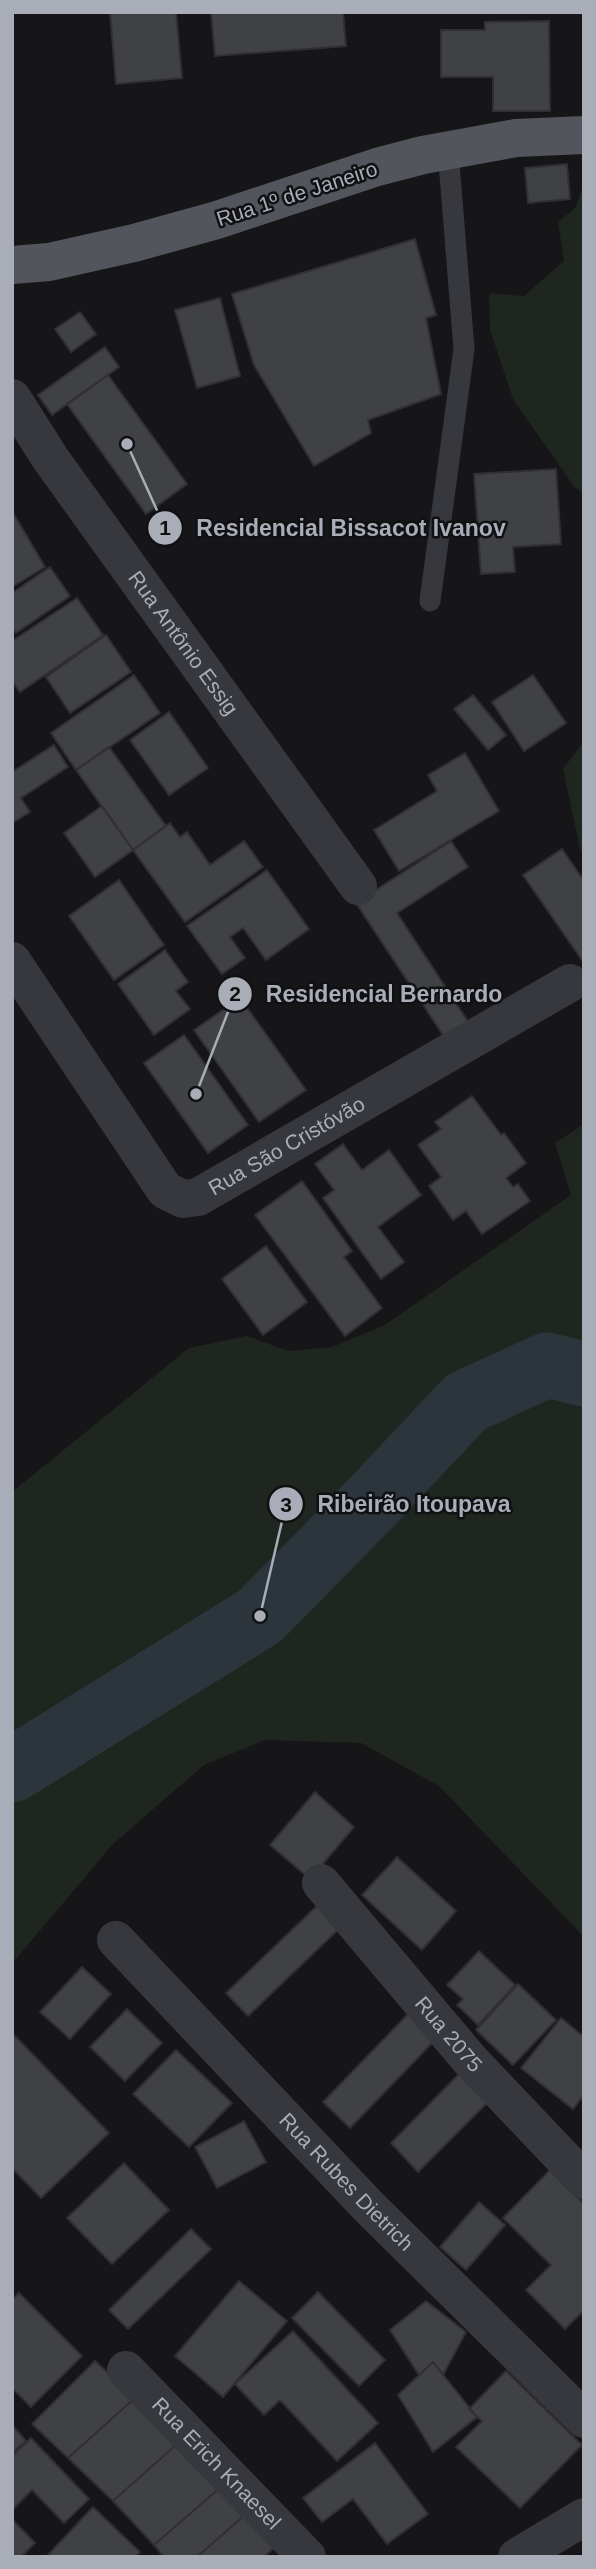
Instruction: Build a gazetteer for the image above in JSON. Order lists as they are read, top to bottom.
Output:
{
  "streets": {
    "main road": ["Rua 1º de Janeiro"],
    "street": [
      "Rua Antônio Essig",
      "Rua São Cristóvão",
      "Rua 2075",
      "Rua Rubes Dietrich",
      "Rua Erich Knaesel"
    ]
  },
  "places": ["Residencial Bissacot Ivanov", "Residencial Bernardo", "Ribeirão Itoupava"]
}
